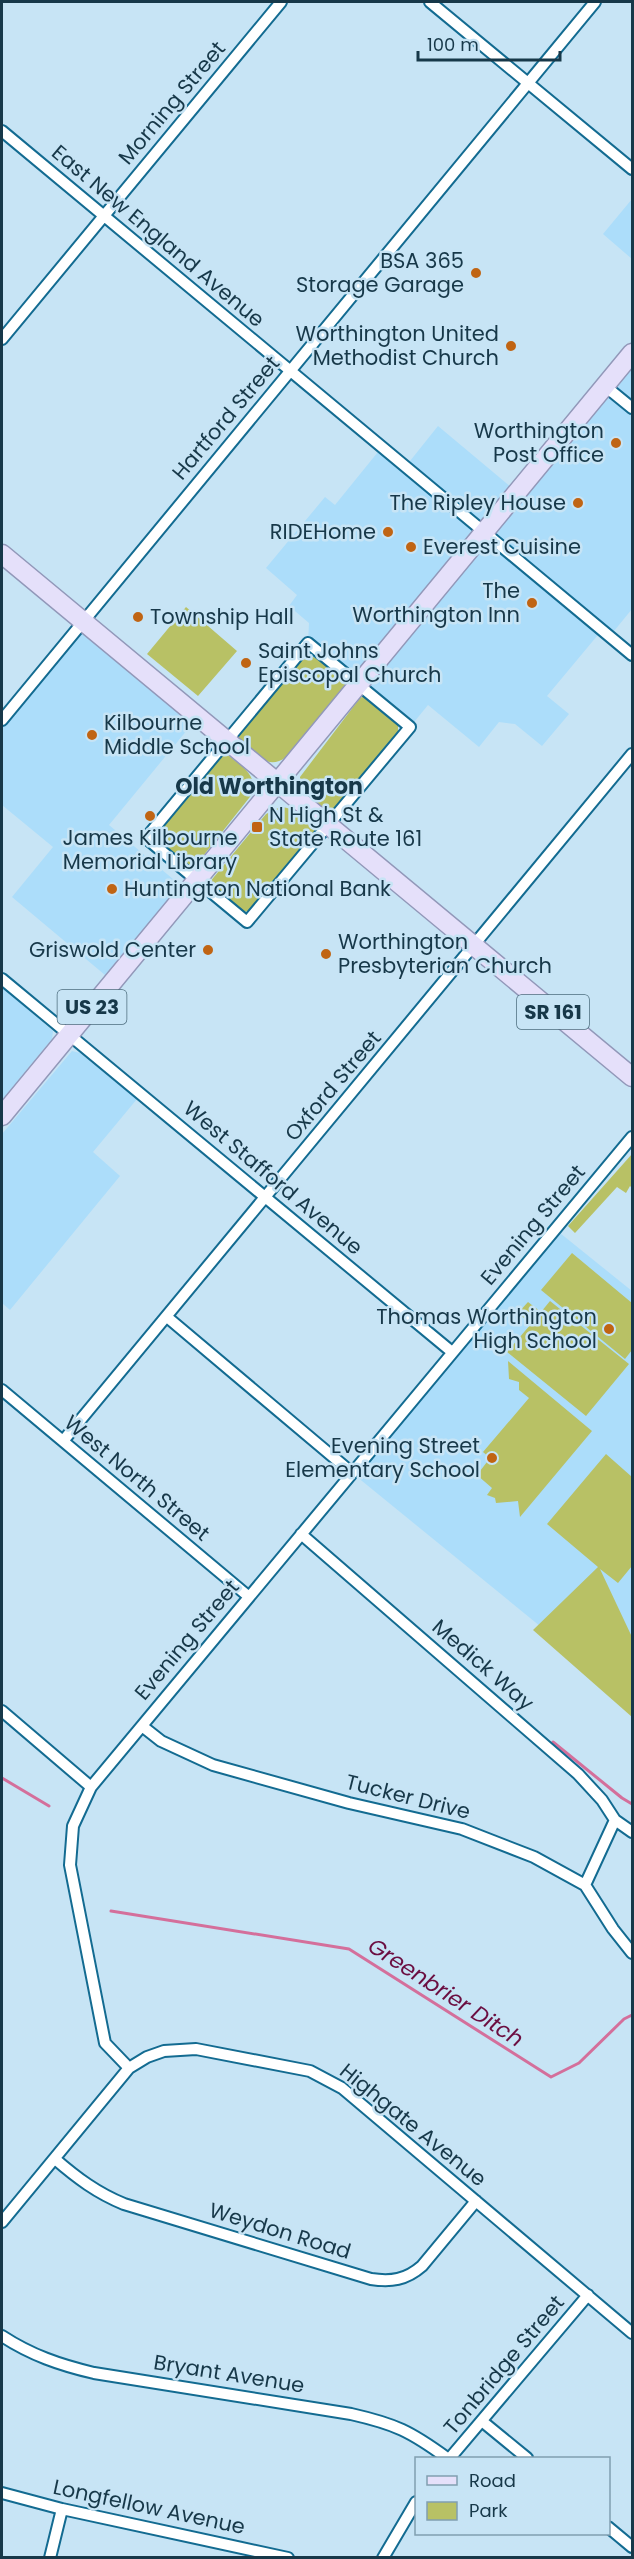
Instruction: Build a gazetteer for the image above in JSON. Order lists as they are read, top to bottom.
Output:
{
  "streets": {
    "main road": ["US 23", "SR 161"],
    "street": [
      "Morning Street",
      "East New England Avenue",
      "Hartford Street",
      "Oxford Street",
      "West Stafford Avenue",
      "Evening Street",
      "West North Street",
      "Medick Way",
      "Tucker Drive",
      "Highgate Avenue",
      "Weydon Road",
      "Tonbridge Street",
      "Bryant Avenue",
      "Longfellow Avenue"
    ]
  },
  "crossings": [
    ["Morning Street", "East New England Avenue"],
    ["East New England Avenue", "Hartford Street"],
    ["East New England Avenue", "US 23"],
    ["Hartford Street", "SR 161"],
    ["US 23", "SR 161"],
    ["US 23", "West Stafford Avenue"],
    ["SR 161", "Oxford Street"],
    ["Oxford Street", "West Stafford Avenue"],
    ["Oxford Street", "West North Street"],
    ["West Stafford Avenue", "Evening Street"],
    ["Evening Street", "West North Street"],
    ["Evening Street", "Medick Way"],
    ["Evening Street", "Tucker Drive"],
    ["Evening Street", "Highgate Avenue"],
    ["Highgate Avenue", "Weydon Road"],
    ["Highgate Avenue", "Tonbridge Street"]
  ],
  "districts": ["Old Worthington"],
  "water": ["Greenbrier Ditch"],
  "places": {
    "other": [
      "BSA 365 Storage Garage",
      "Worthington United Methodist Church",
      "Worthington Post Office",
      "The Ripley House",
      "RIDEHome",
      "Everest Cuisine",
      "The Worthington Inn",
      "Township Hall",
      "Saint Johns Episcopal Church",
      "Kilbourne Middle School",
      "James Kilbourne Memorial Library",
      "Huntington National Bank",
      "Griswold Center",
      "Worthington Presbyterian Church",
      "Thomas Worthington High School",
      "Evening Street Elementary School"
    ],
    "transit": ["N High St & State Route 161"]
  },
  "legend": ["Road", "Park"],
  "scale_bar": "100 m"
}
